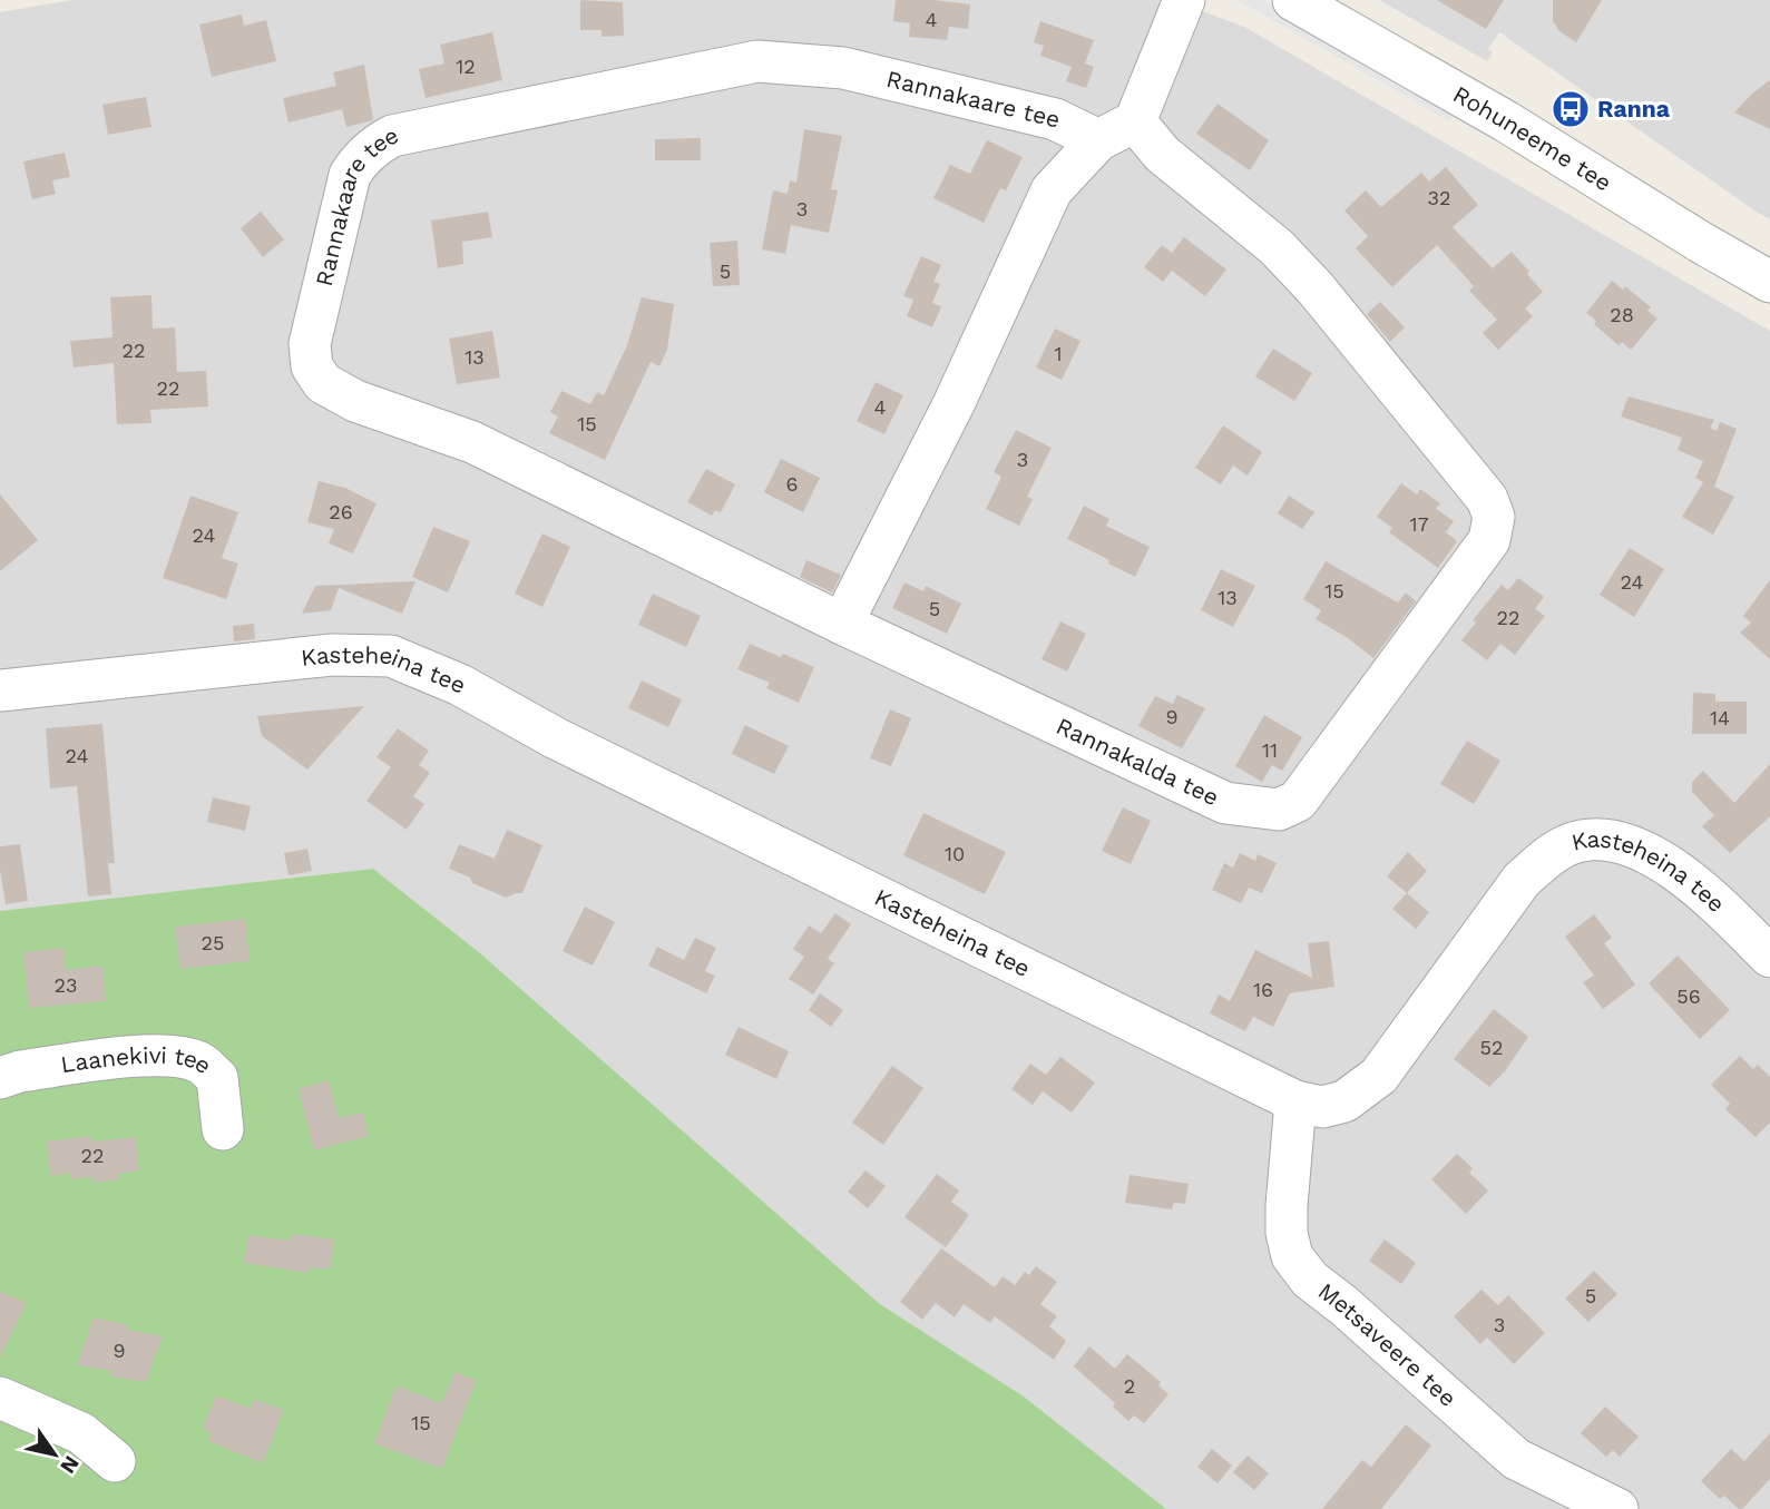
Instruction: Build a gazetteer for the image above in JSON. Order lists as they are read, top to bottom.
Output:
{
  "streets": {
    "street": [
      "Rannakaare tee",
      "Rohuneeme tee",
      "Kasteheina tee",
      "Rannakalda tee",
      "Laanekivi tee",
      "Metsaveere tee"
    ]
  },
  "crossings": [
    ["Rannakaare tee", "Rannakalda tee"],
    ["Kasteheina tee", "Metsaveere tee"]
  ],
  "places": {
    "bus stop": ["Ranna"]
  },
  "house_numbers": [
    "4",
    "12",
    "32",
    "3",
    "5",
    "28",
    "22",
    "1",
    "13",
    "22",
    "4",
    "15",
    "3",
    "6",
    "26",
    "17",
    "24",
    "24",
    "15",
    "13",
    "5",
    "22",
    "9",
    "14",
    "11",
    "24",
    "10",
    "25",
    "23",
    "16",
    "56",
    "52",
    "22",
    "5",
    "3",
    "9",
    "2",
    "15"
  ],
  "north": "bottom right"
}
